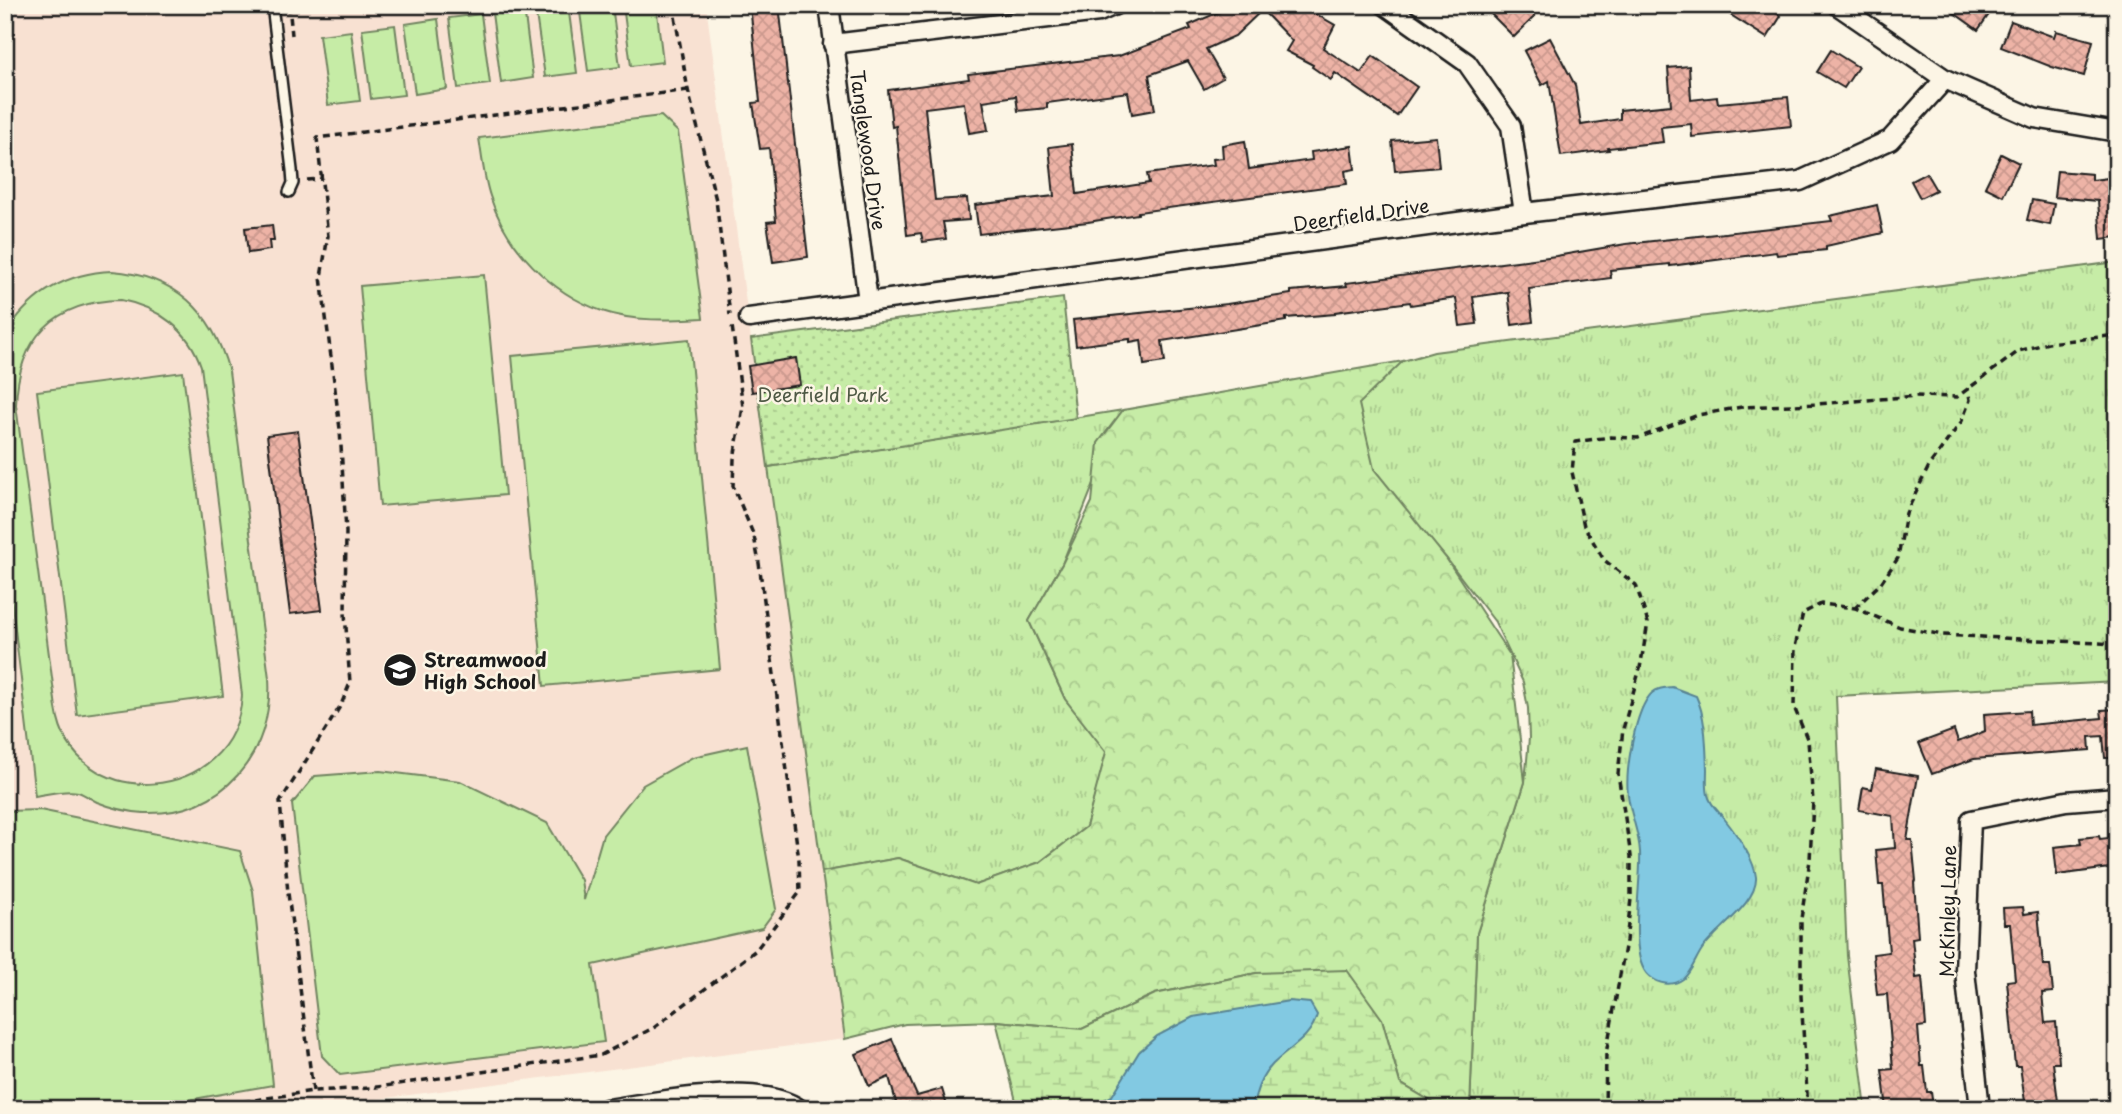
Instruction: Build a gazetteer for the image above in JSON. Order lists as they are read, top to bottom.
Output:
{
  "streets": {
    "street": ["Tanglewood Drive", "Deerfield Drive", "McKinley Lane"]
  },
  "crossings": [
    ["Tanglewood Drive", "Deerfield Drive"]
  ],
  "parks": ["Deerfield Park"],
  "places": {
    "school or university": ["Streamwood High School"]
  }
}
